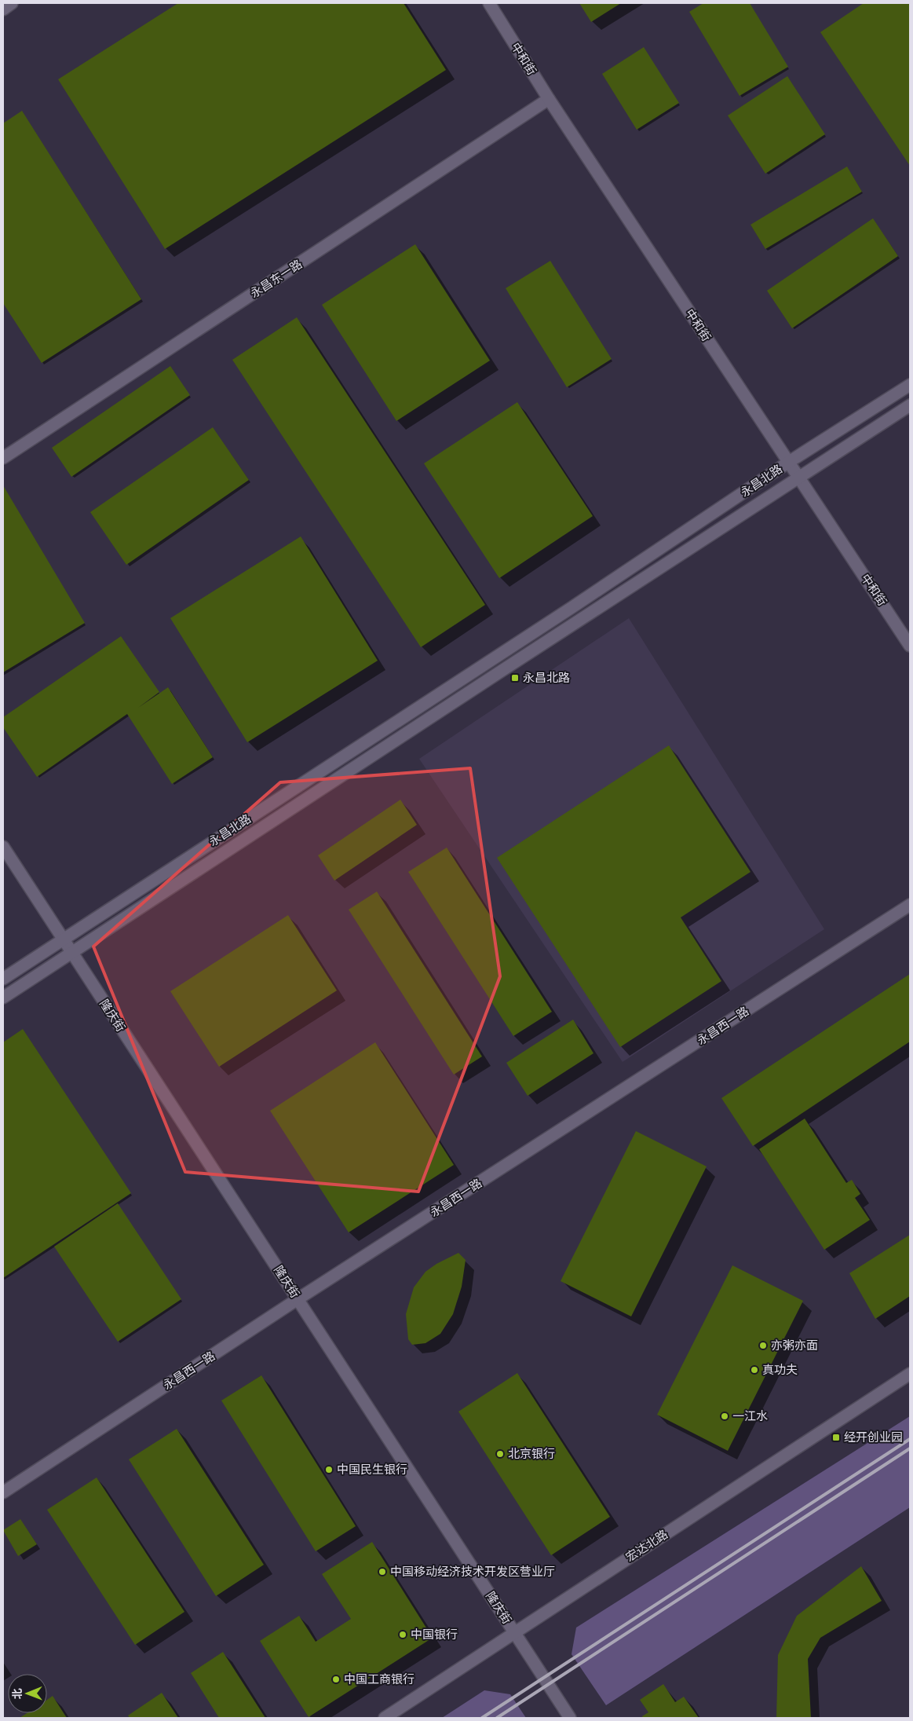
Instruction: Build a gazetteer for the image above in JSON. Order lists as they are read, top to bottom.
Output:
{
  "streets": {
    "street": [
      "中和街",
      "永昌东一路",
      "永昌北路",
      "隆庆街",
      "永昌西一路",
      "宏达北路"
    ]
  },
  "crossings": [
    ["中和街", "永昌东一路"],
    ["中和街", "永昌北路"],
    ["永昌北路", "隆庆街"],
    ["隆庆街", "永昌西一路"],
    ["隆庆街", "宏达北路"]
  ],
  "places": {
    "transit": ["永昌北路", "经开创业园"],
    "other": [
      "亦粥亦面",
      "真功夫",
      "一江水",
      "北京银行",
      "中国民生银行",
      "中国移动经济技术开发区营业厅",
      "中国银行",
      "中国工商银行"
    ]
  },
  "north": "left"
}
